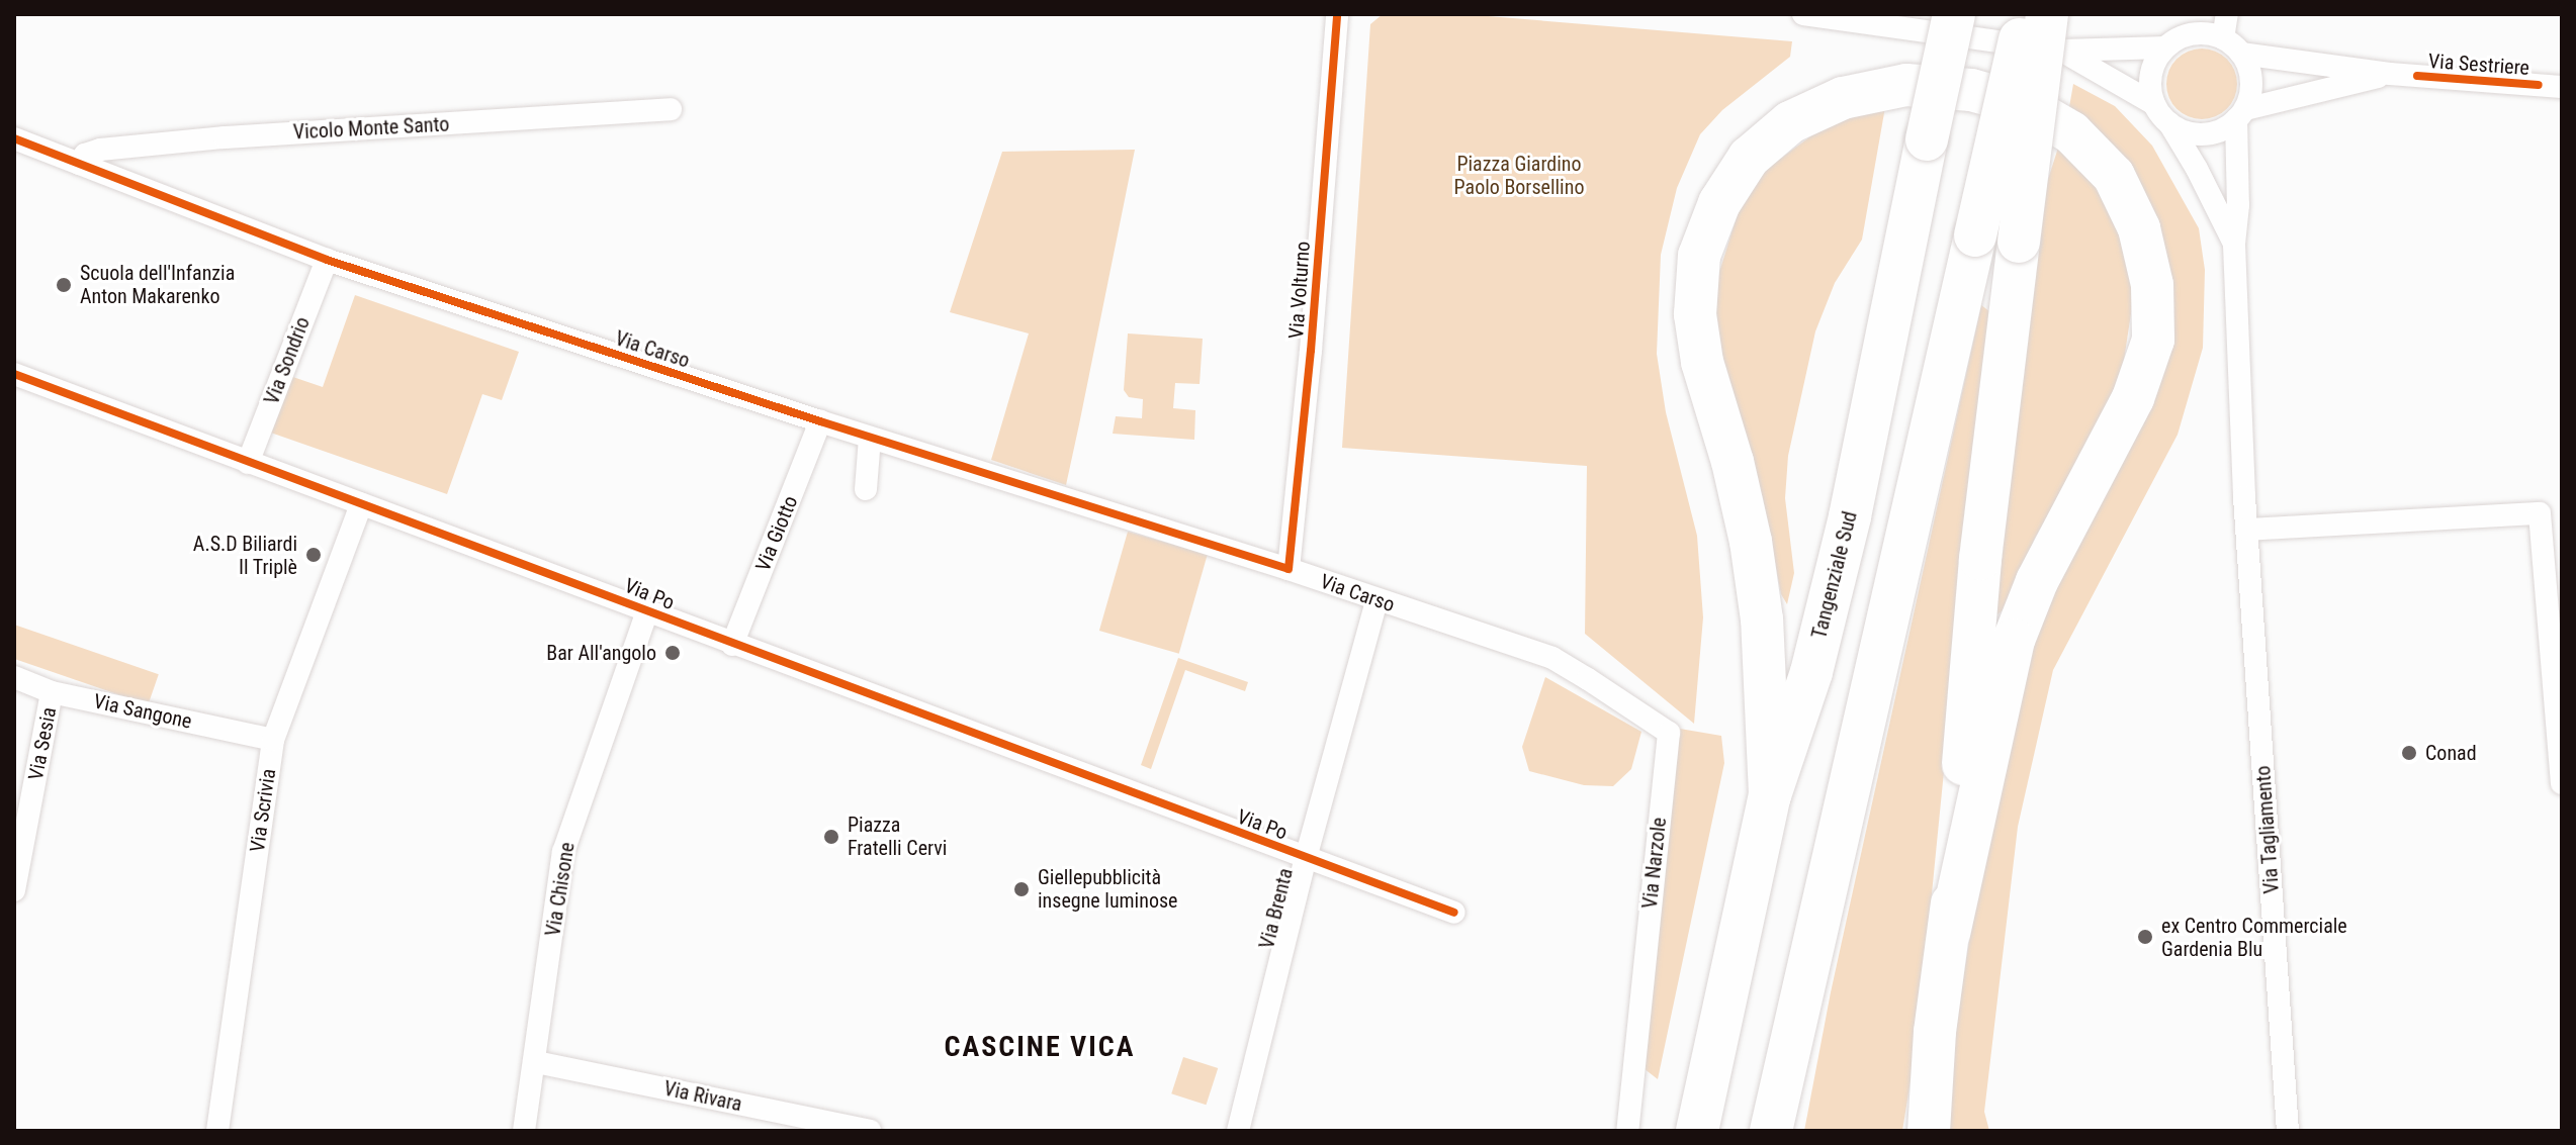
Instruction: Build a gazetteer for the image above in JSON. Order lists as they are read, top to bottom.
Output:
{
  "streets": {
    "highway": ["Tangenziale Sud"],
    "street": [
      "Via Sestriere",
      "Vicolo Monte Santo",
      "Via Volturno",
      "Via Carso",
      "Via Sondrio",
      "Via Giotto",
      "Via Po",
      "Via Sangone",
      "Via Sesia",
      "Via Scrivia",
      "Via Tagliamento",
      "Via Narzole",
      "Via Chisone",
      "Via Brenta",
      "Via Rivara"
    ]
  },
  "crossings": [
    ["Via Sestriere", "Via Tagliamento"],
    ["Vicolo Monte Santo", "Via Carso"],
    ["Via Volturno", "Via Carso"],
    ["Via Carso", "Via Sondrio"],
    ["Via Carso", "Via Giotto"],
    ["Via Carso", "Via Narzole"],
    ["Via Carso", "Via Brenta"],
    ["Via Sondrio", "Via Po"],
    ["Via Giotto", "Via Po"],
    ["Via Po", "Via Scrivia"],
    ["Via Po", "Via Chisone"],
    ["Via Po", "Via Brenta"],
    ["Via Sangone", "Via Sesia"],
    ["Via Sangone", "Via Scrivia"],
    ["Via Chisone", "Via Rivara"]
  ],
  "districts": ["CASCINE VICA"],
  "parks": ["Piazza Giardino Paolo Borsellino"],
  "places": [
    "Scuola dell'Infanzia Anton Makarenko",
    "A.S.D Biliardi Il Triplè",
    "Bar All'angolo",
    "Conad",
    "Piazza Fratelli Cervi",
    "Giellepubblicità insegne luminose",
    "ex Centro Commerciale Gardenia Blu"
  ]
}
